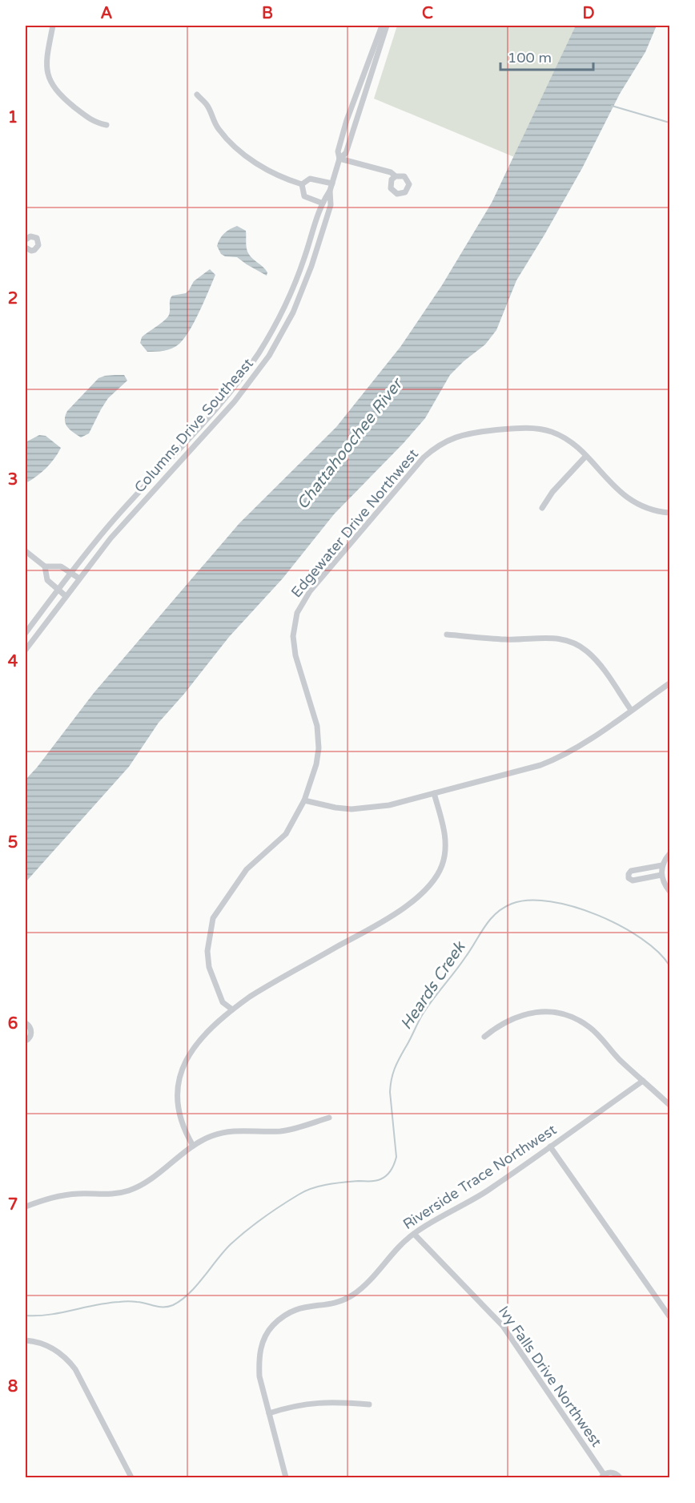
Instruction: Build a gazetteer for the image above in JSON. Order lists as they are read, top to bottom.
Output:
{
  "streets": {
    "street": [
      "Columns Drive Southeast",
      "Edgewater Drive Northwest",
      "Riverside Trace Northwest",
      "Ivy Falls Drive Northwest"
    ]
  },
  "crossings": [
    ["Riverside Trace Northwest", "Ivy Falls Drive Northwest"]
  ],
  "water": ["Chattahoochee River", "Heards Creek"],
  "scale_bar": "100 m",
  "grid": {
    "columns": [
      "A",
      "B",
      "C",
      "D"
    ],
    "rows": [
      "1",
      "2",
      "3",
      "4",
      "5",
      "6",
      "7",
      "8"
    ]
  }
}
